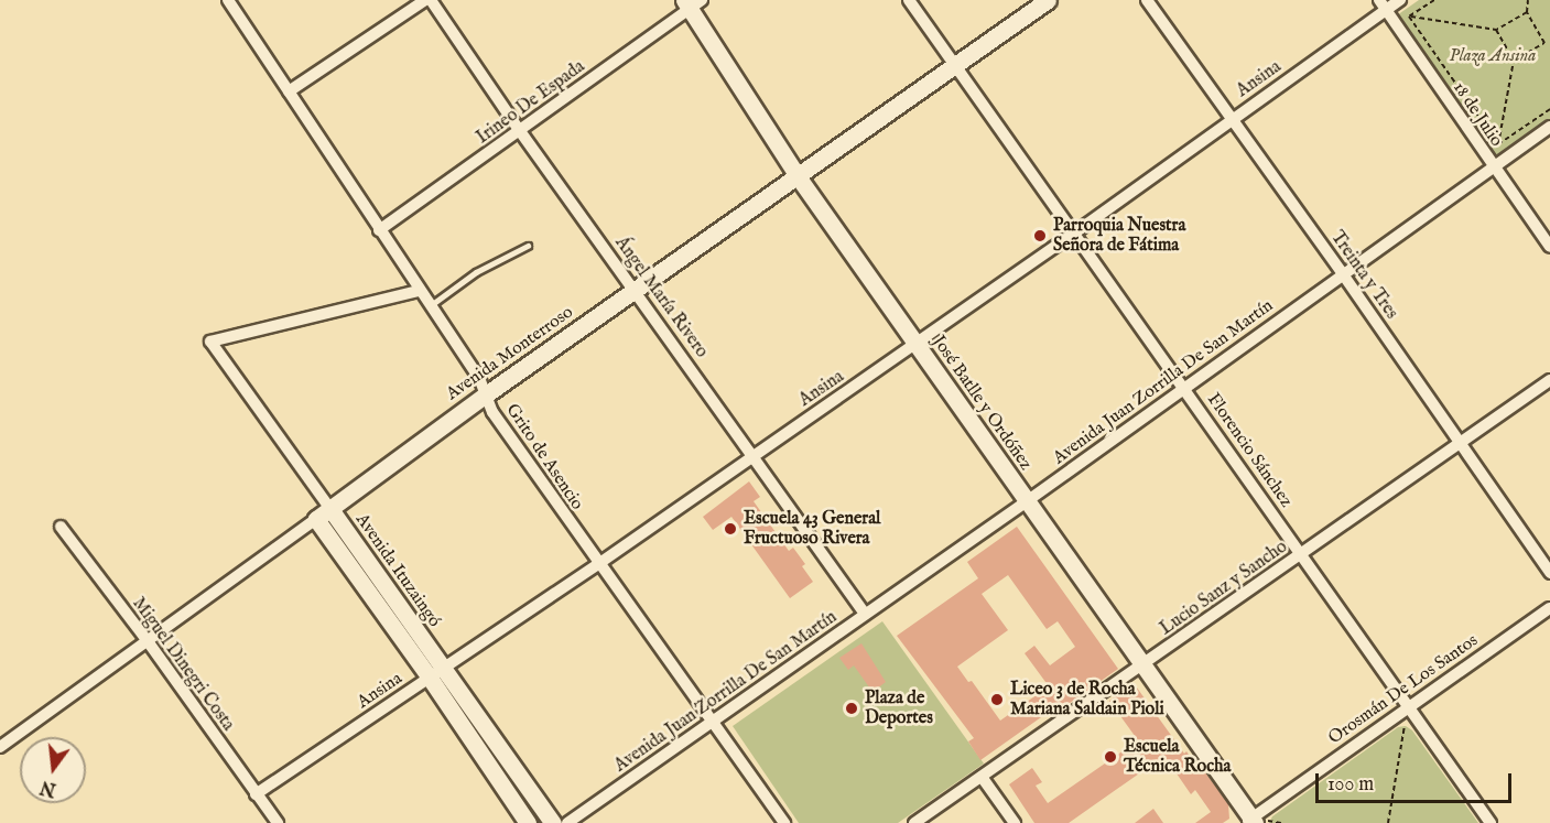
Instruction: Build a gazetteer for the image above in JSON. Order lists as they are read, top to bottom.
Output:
{
  "streets": {
    "street": [
      "Ansina",
      "Irineo De Espada",
      "18 de Julio",
      "Treinta y Tres",
      "Ángel María Rivero",
      "Avenida Monterroso",
      "Avenida Juan Zorrilla De San Martín",
      "José Batlle y Ordóñez",
      "Florencio Sánchez",
      "Grito de Asencio",
      "Avenida Ituzaingó",
      "Lucio Sanz y Sancho",
      "Miguel Dinegri Costa",
      "Orosmán De Los Santos"
    ]
  },
  "crossings": [
    ["Ansina", "18 de Julio"],
    ["Ansina", "Treinta y Tres"],
    ["Ansina", "Ángel María Rivero"],
    ["Ansina", "José Batlle y Ordóñez"],
    ["Ansina", "Florencio Sánchez"],
    ["Ansina", "Grito de Asencio"],
    ["Ansina", "Avenida Ituzaingó"],
    ["Ansina", "Miguel Dinegri Costa"],
    ["Irineo De Espada", "Ángel María Rivero"],
    ["Irineo De Espada", "José Batlle y Ordóñez"],
    ["Irineo De Espada", "Grito de Asencio"],
    ["18 de Julio", "Avenida Juan Zorrilla De San Martín"],
    ["Treinta y Tres", "Avenida Juan Zorrilla De San Martín"],
    ["Treinta y Tres", "Lucio Sanz y Sancho"],
    ["Ángel María Rivero", "Avenida Monterroso"],
    ["Ángel María Rivero", "Avenida Juan Zorrilla De San Martín"],
    ["Avenida Monterroso", "José Batlle y Ordóñez"],
    ["Avenida Monterroso", "Florencio Sánchez"],
    ["Avenida Monterroso", "Grito de Asencio"],
    ["Avenida Monterroso", "Avenida Ituzaingó"],
    ["Avenida Monterroso", "Miguel Dinegri Costa"],
    ["Avenida Juan Zorrilla De San Martín", "José Batlle y Ordóñez"],
    ["Avenida Juan Zorrilla De San Martín", "Florencio Sánchez"],
    ["Avenida Juan Zorrilla De San Martín", "Grito de Asencio"],
    ["José Batlle y Ordóñez", "Lucio Sanz y Sancho"],
    ["José Batlle y Ordóñez", "Orosmán De Los Santos"],
    ["Florencio Sánchez", "Lucio Sanz y Sancho"],
    ["Florencio Sánchez", "Orosmán De Los Santos"],
    ["Grito de Asencio", "Avenida Ituzaingó"]
  ],
  "parks": ["Plaza Ansina"],
  "places": [
    "Parroquia Nuestra Señora de Fátima",
    "Escuela 43 General Fructuoso Rivera",
    "Liceo 3 de Rocha Mariana Saldain Pioli",
    "Plaza de Deportes",
    "Escuela Técnica Rocha"
  ],
  "scale_bar": "100 m",
  "north": "bottom"
}
